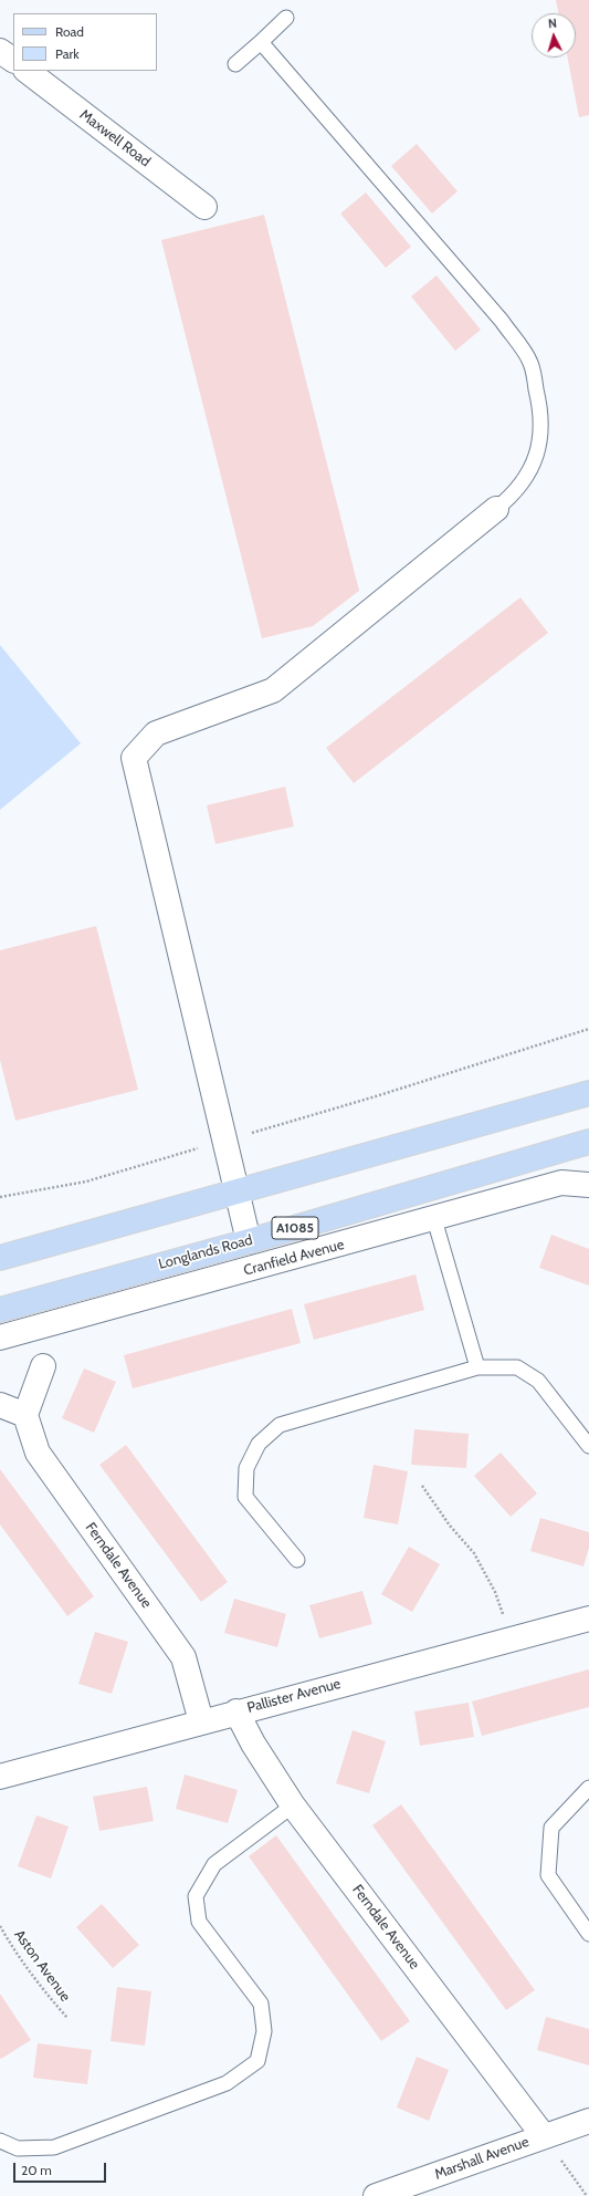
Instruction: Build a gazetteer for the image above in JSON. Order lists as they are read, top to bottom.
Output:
{
  "streets": {
    "main road": ["A1085", "Longlands Road"],
    "street": [
      "Maxwell Road",
      "Cranfield Avenue",
      "Ferndale Avenue",
      "Pallister Avenue",
      "Marshall Avenue"
    ],
    "path": ["Aston Avenue"]
  },
  "crossings": [
    ["Ferndale Avenue", "Pallister Avenue"],
    ["Ferndale Avenue", "Marshall Avenue"]
  ],
  "legend": ["Road", "Park"],
  "scale_bar": "20 m",
  "north": "top"
}
